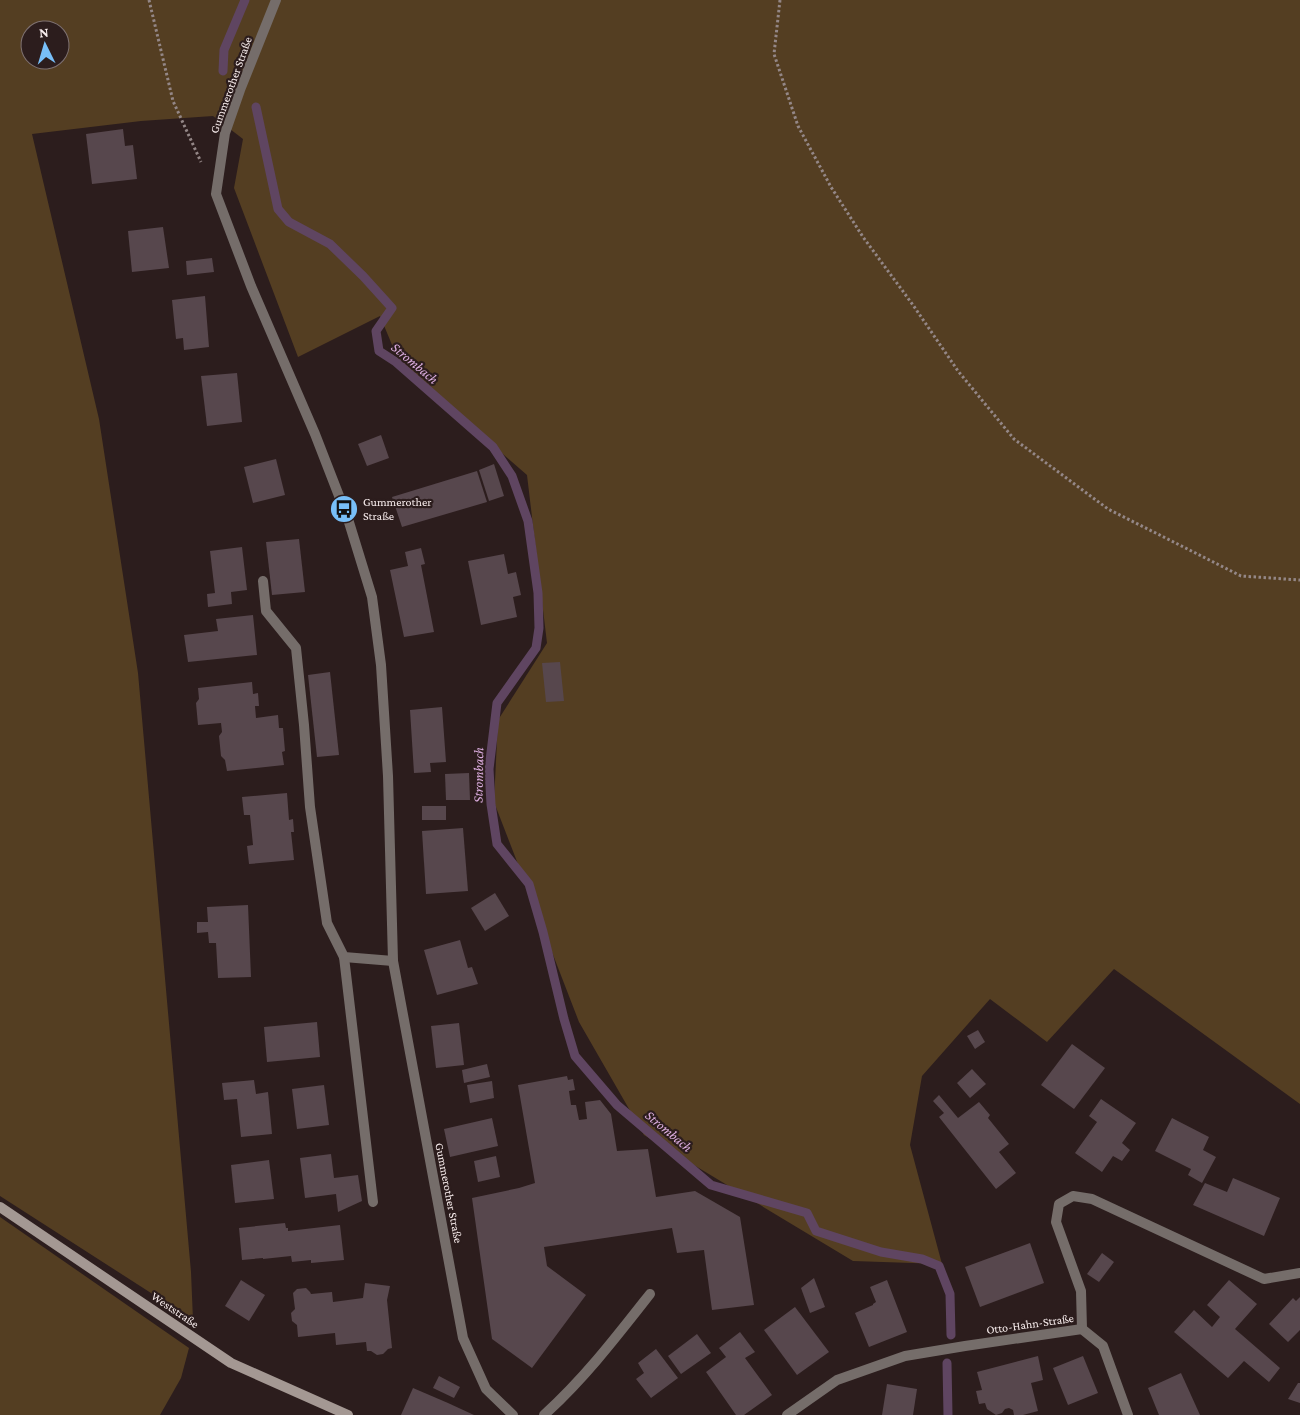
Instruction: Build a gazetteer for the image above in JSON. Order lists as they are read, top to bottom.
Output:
{
  "streets": {
    "main road": ["Weststraße"],
    "street": ["Gummerother Straße", "Otto-Hahn-Straße"]
  },
  "water": ["Strombach"],
  "places": {
    "bus stop": ["Gummerother Straße"]
  },
  "north": "top"
}
